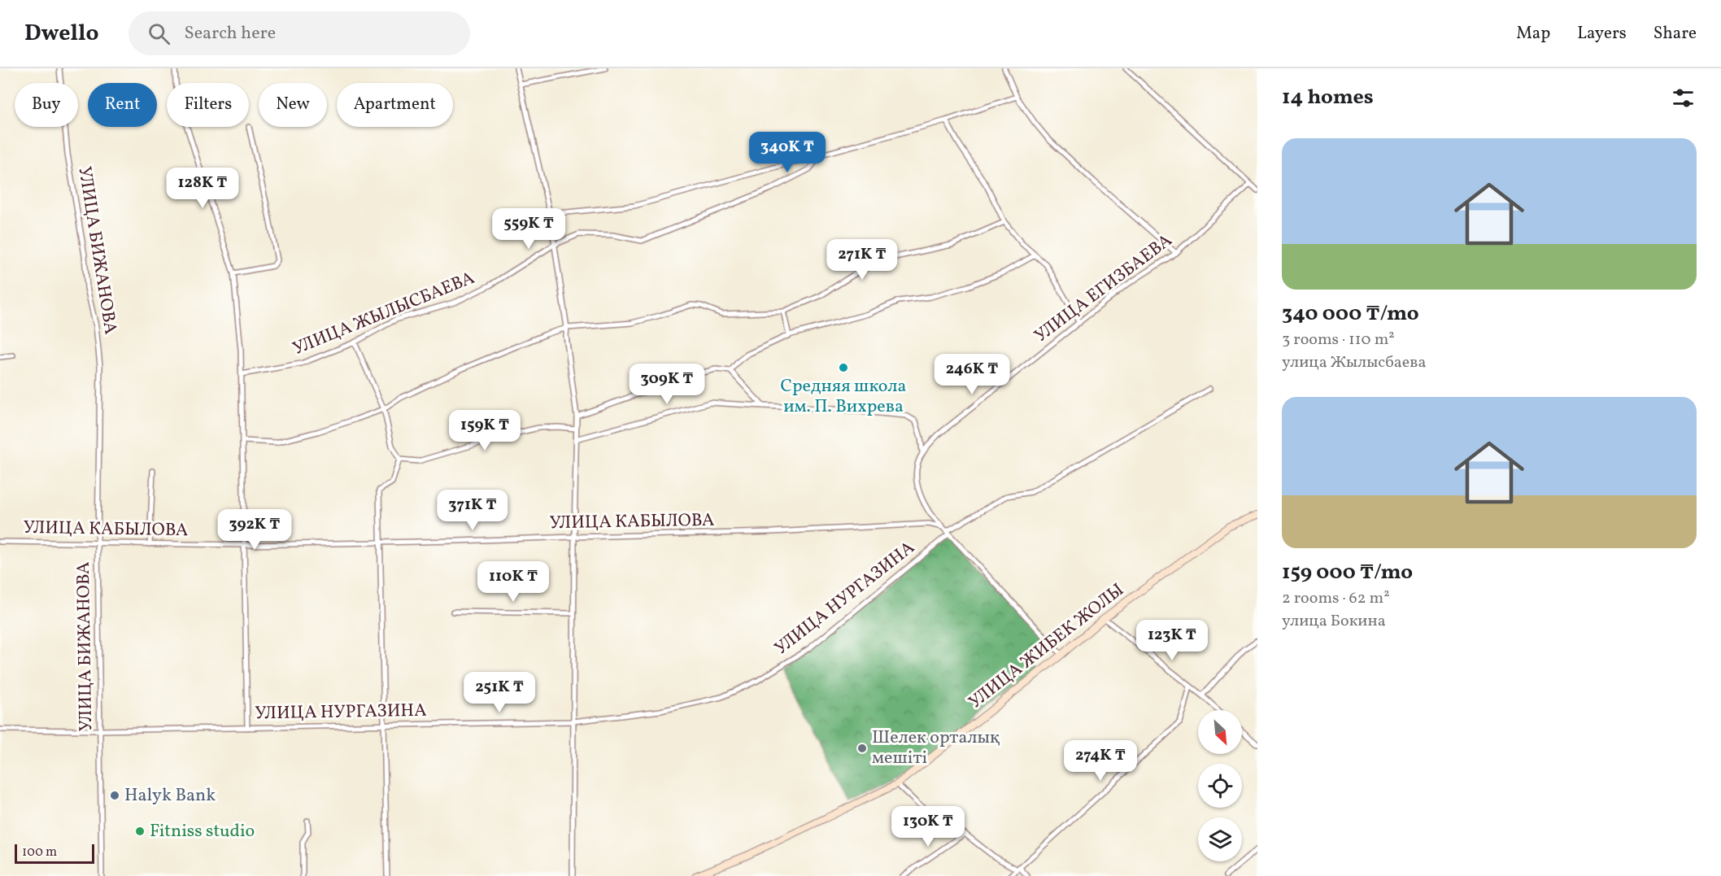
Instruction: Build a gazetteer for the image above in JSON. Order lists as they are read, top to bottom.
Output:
{
  "streets": {
    "main road": ["УЛИЦА ЖИБЕК ЖОЛЫ"],
    "street": [
      "УЛИЦА БИЖАНОВА",
      "УЛИЦА ЕГИЗБАЕВА",
      "УЛИЦА ЖЫЛЫСБАЕВА",
      "УЛИЦА КАБЫЛОВА",
      "УЛИЦА НУРГАЗИНА"
    ]
  },
  "crossings": [
    ["УЛИЦА БИЖАНОВА", "УЛИЦА КАБЫЛОВА"],
    ["УЛИЦА БИЖАНОВА", "УЛИЦА НУРГАЗИНА"],
    ["УЛИЦА ЕГИЗБАЕВА", "УЛИЦА КАБЫЛОВА"],
    ["УЛИЦА ЕГИЗБАЕВА", "УЛИЦА НУРГАЗИНА"],
    ["УЛИЦА ЕГИЗБАЕВА", "УЛИЦА ЖИБЕК ЖОЛЫ"]
  ],
  "places": [
    "Средняя школа им. П. Вихрева",
    "Шелек орталық мешіті",
    "Halyk Bank",
    "Fitniss studio"
  ],
  "scale_bar": "100 m",
  "north": "bottom right",
  "page": {
    "header": "Dwello",
    "search": "Search here",
    "nav": ["Map", "Layers", "Share"],
    "heading": "14 homes",
    "chip": [
      "Buy",
      "Rent",
      "Filters",
      "New",
      "Apartment"
    ],
    "list": [
      {
        "name": "340 000 ₸/mo",
        "note": "3 rooms · 110 m² · улица Жылысбаева"
      },
      {
        "name": "159 000 ₸/mo",
        "note": "2 rooms · 62 m² · улица Бокина"
      }
    ],
    "price": [
      "340K ₸",
      "128K ₸",
      "559K ₸",
      "271K ₸",
      "246K ₸",
      "309K ₸",
      "159K ₸",
      "371K ₸",
      "392K ₸",
      "110K ₸",
      "123K ₸",
      "251K ₸",
      "274K ₸",
      "130K ₸"
    ],
    "scale": "100 m"
  }
}
